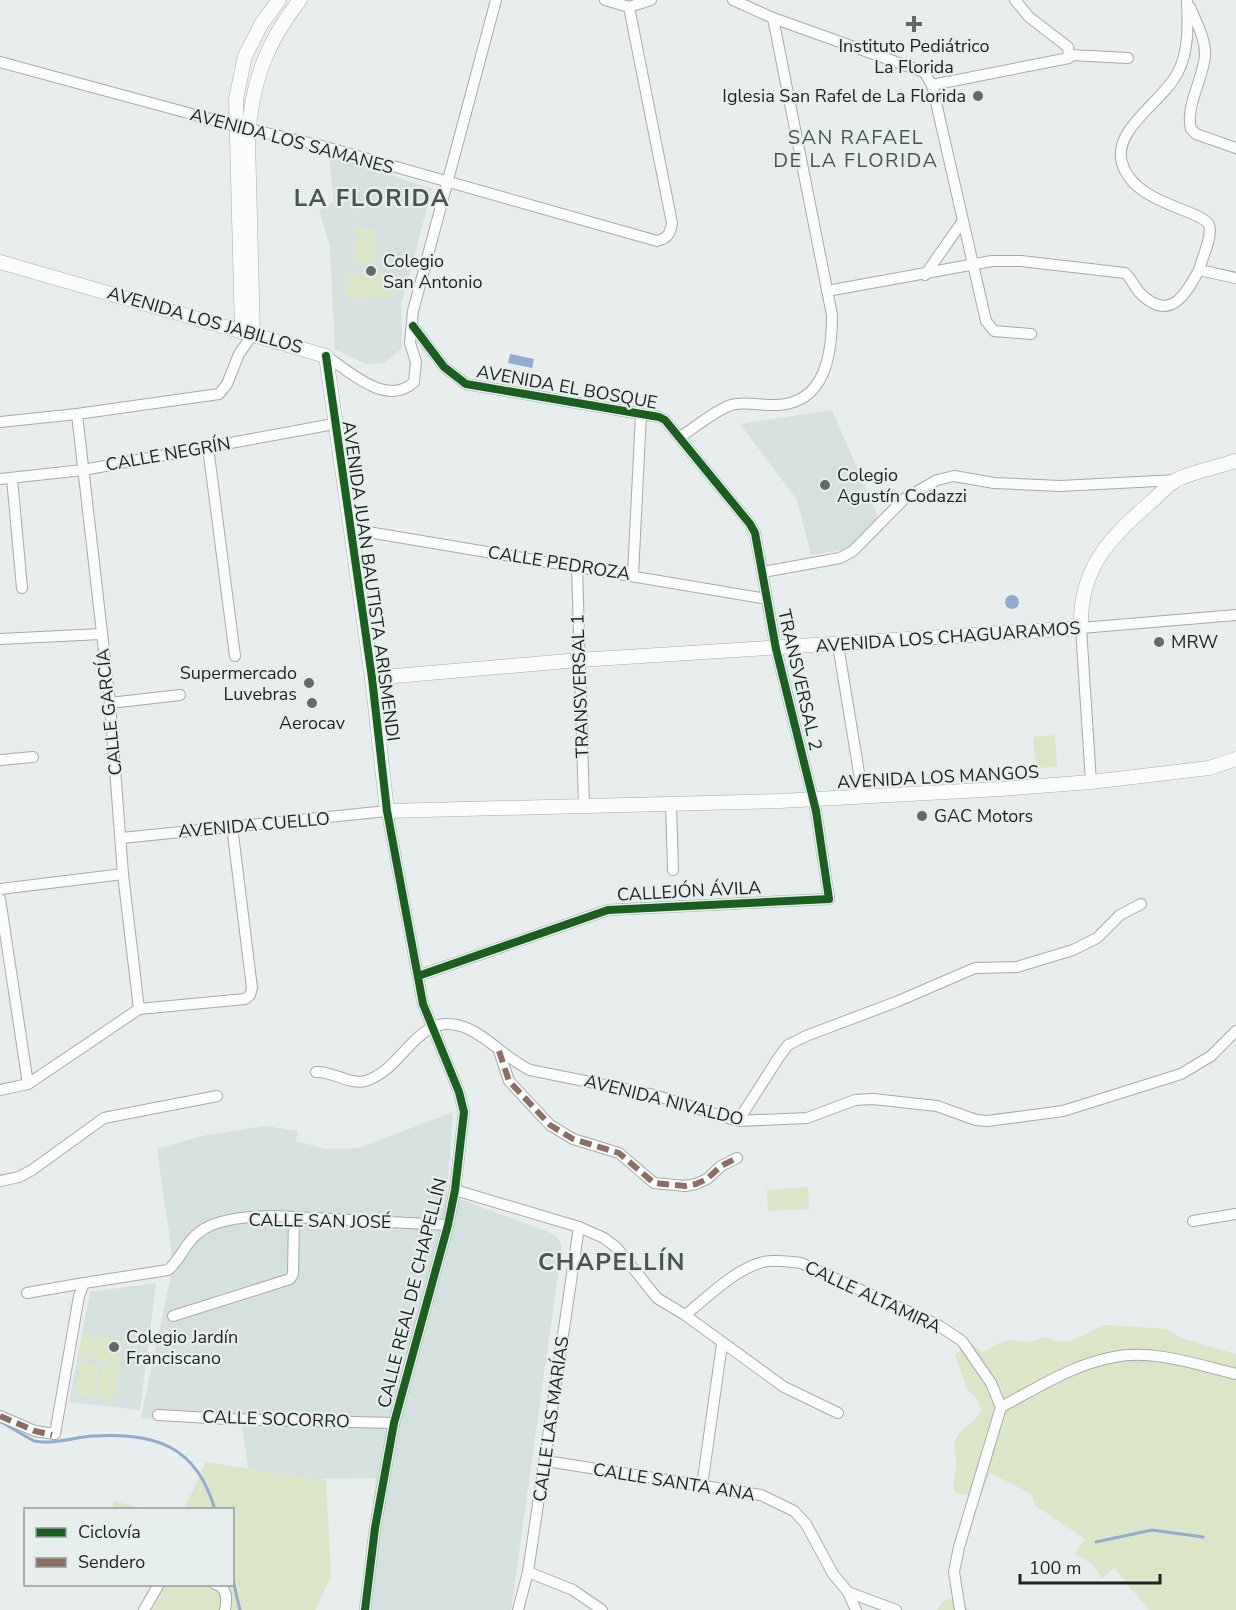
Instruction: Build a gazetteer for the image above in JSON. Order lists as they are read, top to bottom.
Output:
{
  "streets": {
    "street": [
      "AVENIDA LOS SAMANES",
      "AVENIDA LOS JABILLOS",
      "AVENIDA EL BOSQUE",
      "CALLE NEGRÍN",
      "CALLE PEDROZA",
      "AVENIDA JUAN BAUTISTA ARISMENDI",
      "AVENIDA LOS CHAGUARAMOS",
      "TRANSVERSAL 2",
      "TRANSVERSAL 1",
      "CALLE GARCÍA",
      "AVENIDA LOS MANGOS",
      "AVENIDA CUELLO",
      "CALLEJÓN ÁVILA",
      "AVENIDA NIVALDO",
      "CALLE SAN JOSÉ",
      "CALLE REAL DE CHAPELLÍN",
      "CALLE ALTAMIRA",
      "CALLE SOCORRO",
      "CALLE LAS MARÍAS",
      "CALLE SANTA ANA"
    ]
  },
  "crossings": [
    ["AVENIDA LOS JABILLOS", "AVENIDA EL BOSQUE"],
    ["AVENIDA LOS JABILLOS", "AVENIDA JUAN BAUTISTA ARISMENDI"],
    ["AVENIDA EL BOSQUE", "TRANSVERSAL 2"],
    ["CALLE NEGRÍN", "AVENIDA JUAN BAUTISTA ARISMENDI"],
    ["CALLE NEGRÍN", "CALLE GARCÍA"],
    ["CALLE PEDROZA", "AVENIDA JUAN BAUTISTA ARISMENDI"],
    ["CALLE PEDROZA", "TRANSVERSAL 2"],
    ["CALLE PEDROZA", "TRANSVERSAL 1"],
    ["AVENIDA JUAN BAUTISTA ARISMENDI", "AVENIDA LOS CHAGUARAMOS"],
    ["AVENIDA JUAN BAUTISTA ARISMENDI", "AVENIDA LOS MANGOS"],
    ["AVENIDA JUAN BAUTISTA ARISMENDI", "AVENIDA CUELLO"],
    ["AVENIDA JUAN BAUTISTA ARISMENDI", "CALLE REAL DE CHAPELLÍN"],
    ["AVENIDA LOS CHAGUARAMOS", "TRANSVERSAL 2"],
    ["AVENIDA LOS CHAGUARAMOS", "TRANSVERSAL 1"],
    ["TRANSVERSAL 2", "AVENIDA LOS MANGOS"],
    ["TRANSVERSAL 2", "CALLEJÓN ÁVILA"],
    ["TRANSVERSAL 1", "AVENIDA LOS MANGOS"],
    ["CALLE GARCÍA", "AVENIDA CUELLO"],
    ["AVENIDA LOS MANGOS", "AVENIDA CUELLO"],
    ["AVENIDA LOS MANGOS", "CALLE REAL DE CHAPELLÍN"],
    ["AVENIDA CUELLO", "CALLE REAL DE CHAPELLÍN"],
    ["CALLEJÓN ÁVILA", "CALLE REAL DE CHAPELLÍN"],
    ["AVENIDA NIVALDO", "CALLE REAL DE CHAPELLÍN"],
    ["CALLE SAN JOSÉ", "CALLE REAL DE CHAPELLÍN"],
    ["CALLE REAL DE CHAPELLÍN", "CALLE SOCORRO"],
    ["CALLE LAS MARÍAS", "CALLE SANTA ANA"]
  ],
  "districts": ["SAN RAFAEL DE LA FLORIDA", "LA FLORIDA", "CHAPELLÍN"],
  "places": {
    "health": ["Instituto Pediátrico La Florida"],
    "other": [
      "Iglesia San Rafel de La Florida",
      "Colegio San Antonio",
      "Colegio Agustín Codazzi",
      "MRW",
      "Supermercado Luvebras",
      "Aerocav",
      "GAC Motors",
      "Colegio Jardín Franciscano"
    ]
  },
  "legend": ["Ciclovía", "Sendero"],
  "scale_bar": "100 m"
}
